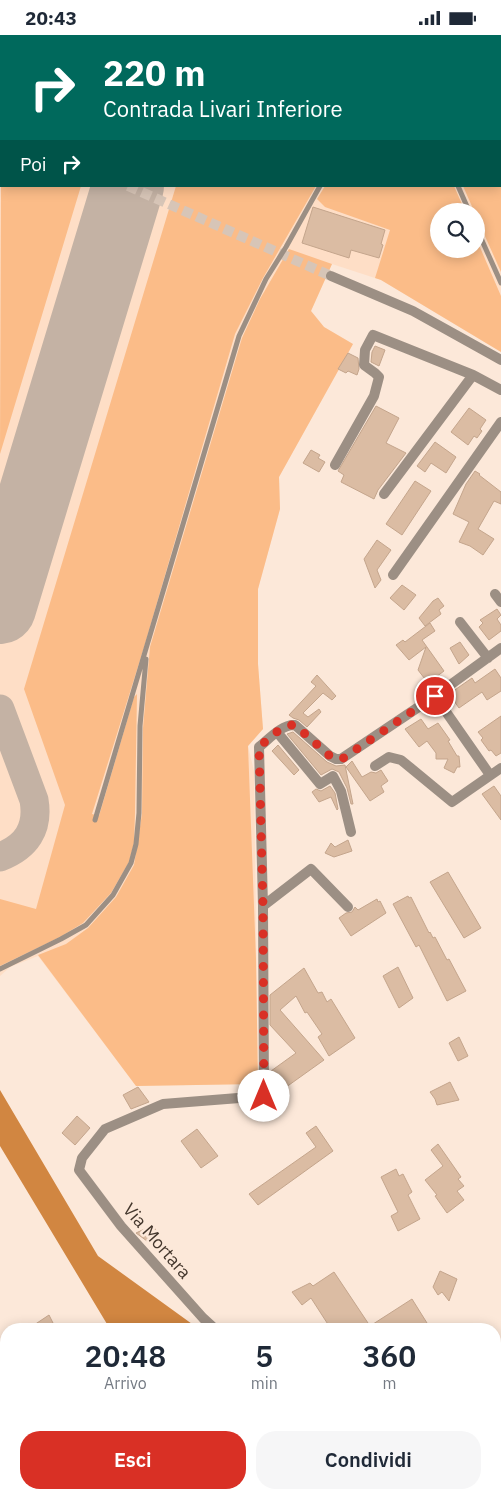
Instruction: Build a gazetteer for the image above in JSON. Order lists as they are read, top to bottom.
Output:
{
  "streets": {
    "street": ["Via Mortara"]
  },
  "page": {
    "status": "20:43",
    "turn": ["220 m", "Contrada Livari Inferiore"],
    "then": "Poi",
    "eta": [
      "20:48",
      "Arrivo",
      "5",
      "min",
      "360",
      "m"
    ],
    "buttons": ["Esci", "Condividi"]
  }
}
